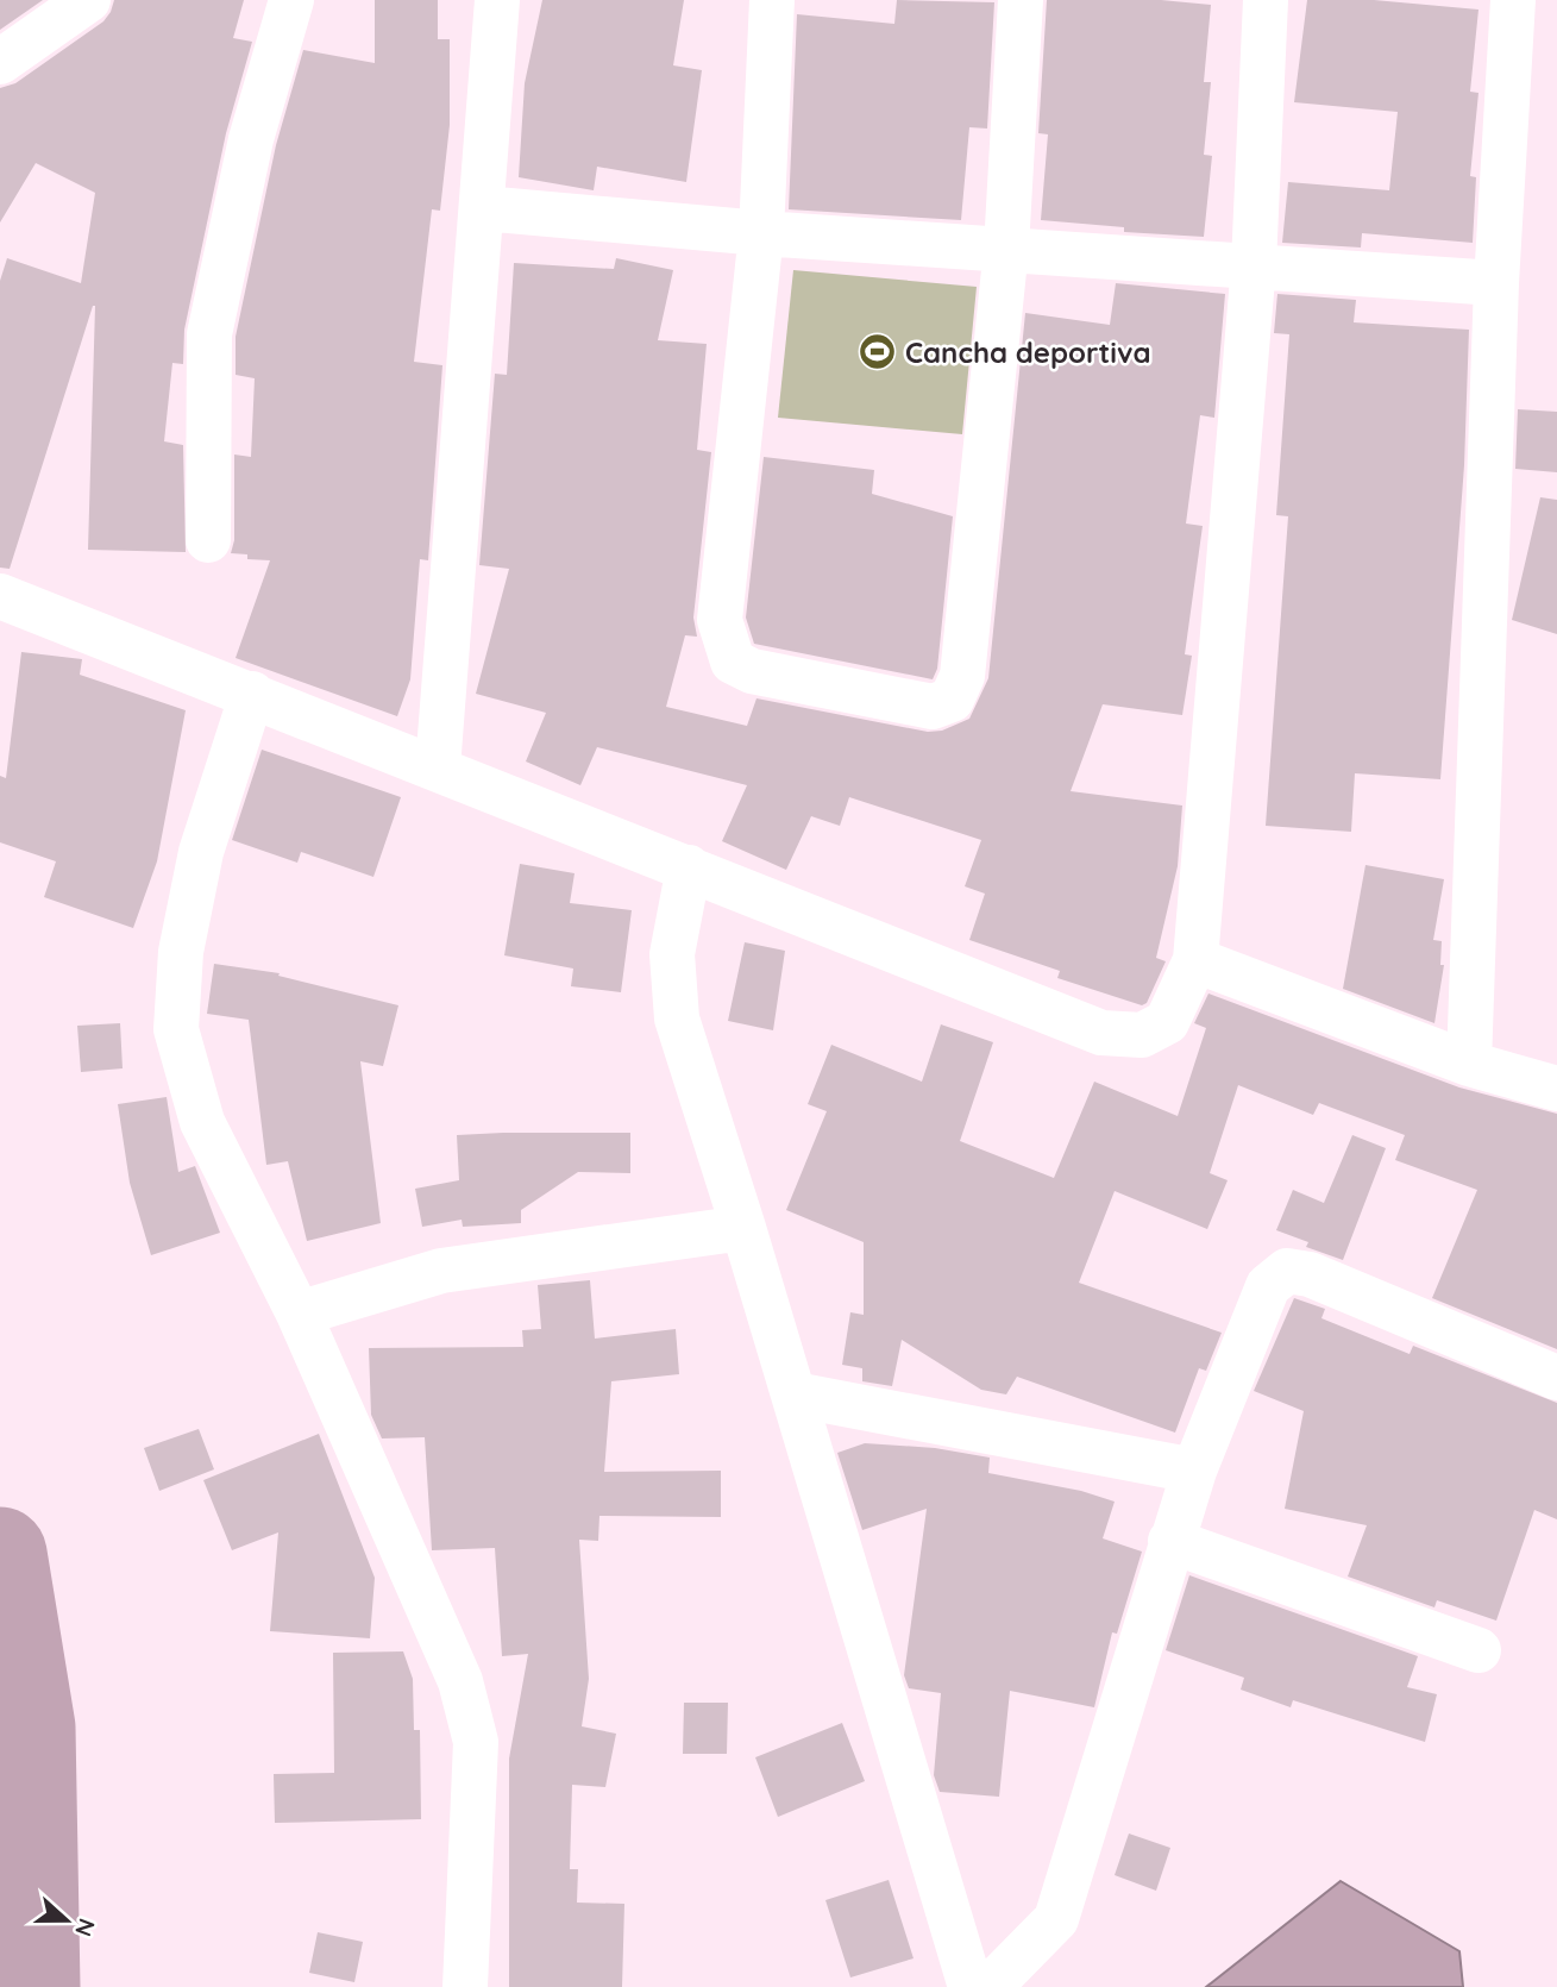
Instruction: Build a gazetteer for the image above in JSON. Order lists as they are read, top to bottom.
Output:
{
  "places": {
    "sports": ["Cancha deportiva"]
  },
  "north": "right"
}
